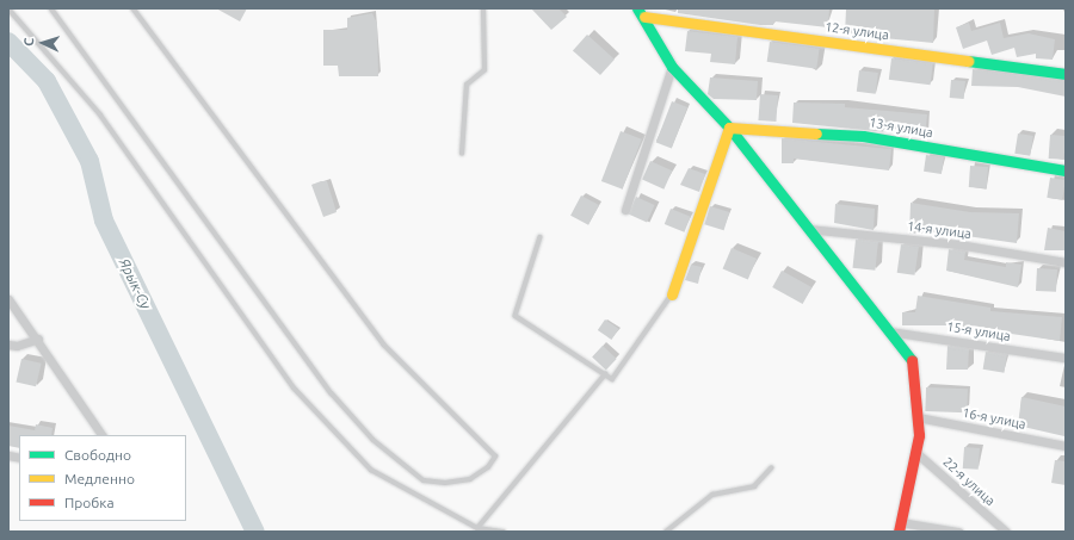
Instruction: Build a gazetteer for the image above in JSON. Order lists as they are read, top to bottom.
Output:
{
  "streets": {
    "street": [
      "12-я улица",
      "13-я улица",
      "14-я улица",
      "15-я улица",
      "16-я улица",
      "22-я улица"
    ]
  },
  "water": ["Ярык-Су"],
  "legend": ["Свободно", "Медленно", "Пробка"],
  "north": "left"
}
